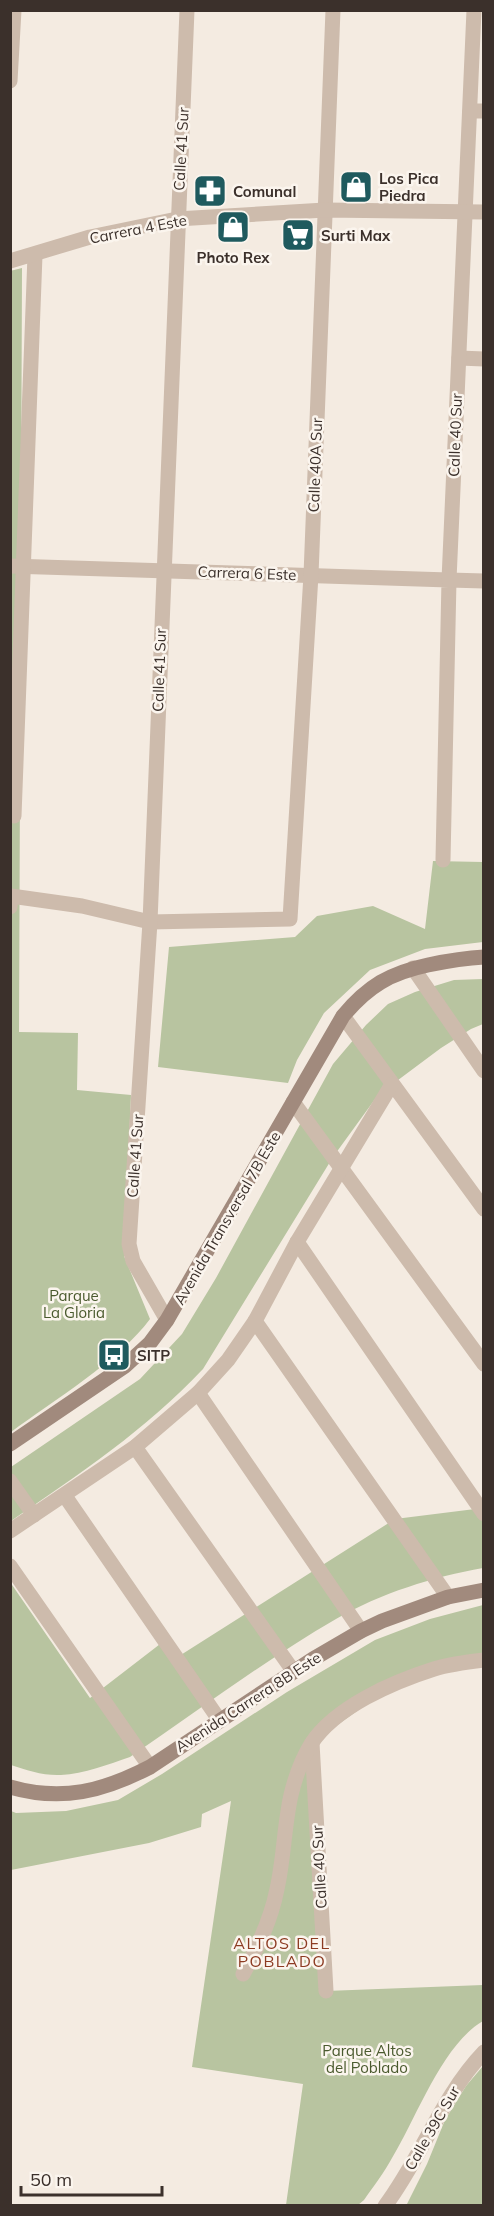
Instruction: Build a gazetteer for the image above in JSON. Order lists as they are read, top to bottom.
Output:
{
  "streets": {
    "main road": ["Avenida Transversal 7B Este", "Avenida Carrera 8B Este"],
    "street": [
      "Calle 41 Sur",
      "Carrera 4 Este",
      "Calle 40 Sur",
      "Calle 40A Sur",
      "Carrera 6 Este",
      "Calle 39C Sur"
    ]
  },
  "crossings": [
    ["Calle 41 Sur", "Carrera 4 Este"],
    ["Calle 41 Sur", "Calle 40A Sur"],
    ["Calle 41 Sur", "Carrera 6 Este"],
    ["Calle 41 Sur", "Avenida Transversal 7B Este"],
    ["Carrera 4 Este", "Calle 40 Sur"],
    ["Carrera 4 Este", "Calle 40A Sur"],
    ["Calle 40 Sur", "Carrera 6 Este"],
    ["Calle 40A Sur", "Carrera 6 Este"]
  ],
  "districts": ["ALTOS DEL POBLADO"],
  "parks": ["Parque La Gloria", "Parque Altos del Poblado"],
  "places": {
    "shop": ["Los Pica Piedra", "Photo Rex"],
    "pharmacy": ["Comunal"],
    "supermarket": ["Surti Max"],
    "bus stop": ["SITP"]
  },
  "scale_bar": "50 m"
}
